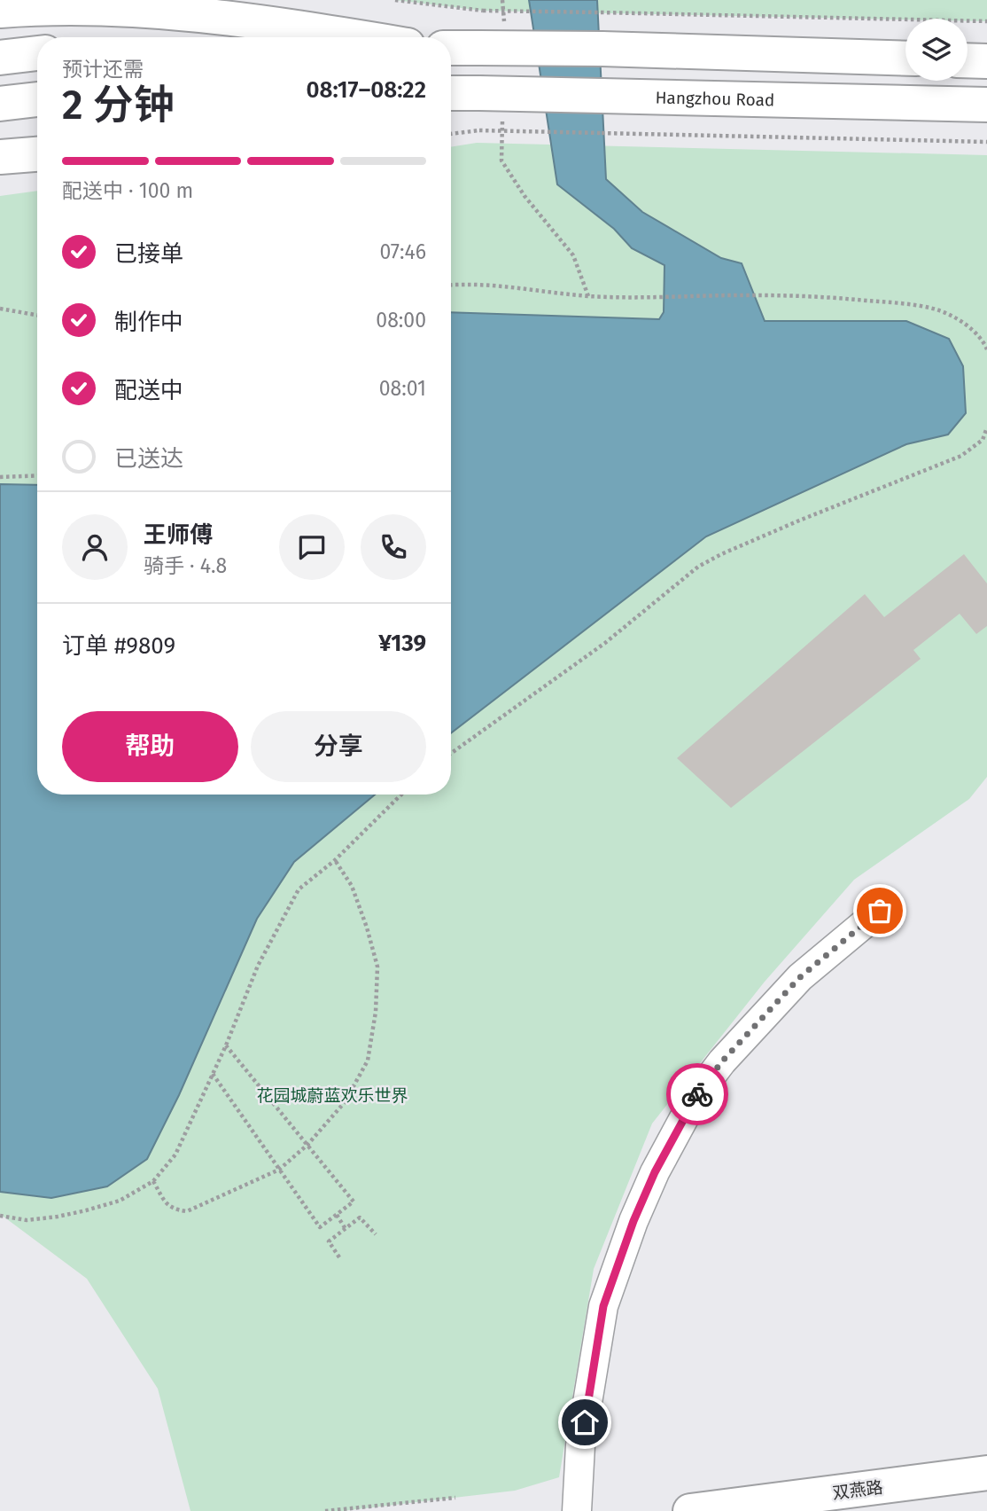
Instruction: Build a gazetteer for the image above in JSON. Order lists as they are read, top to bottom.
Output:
{
  "streets": {
    "main road": ["Hangzhou Road", "双燕路"]
  },
  "parks": ["花园城蔚蓝欢乐世界"],
  "page": {
    "heading": ["2 分钟", "预计还需", "08:17–08:22"],
    "panel": [
      "王师傅",
      "骑手 · 4.8",
      "订单 #9809",
      "¥139"
    ],
    "bar": "配送中 · 100 m",
    "list": [
      ["已接单", "07:46"],
      ["制作中", "08:00"],
      ["配送中", "08:01"],
      "已送达"
    ],
    "buttons": ["帮助", "分享"]
  }
}
